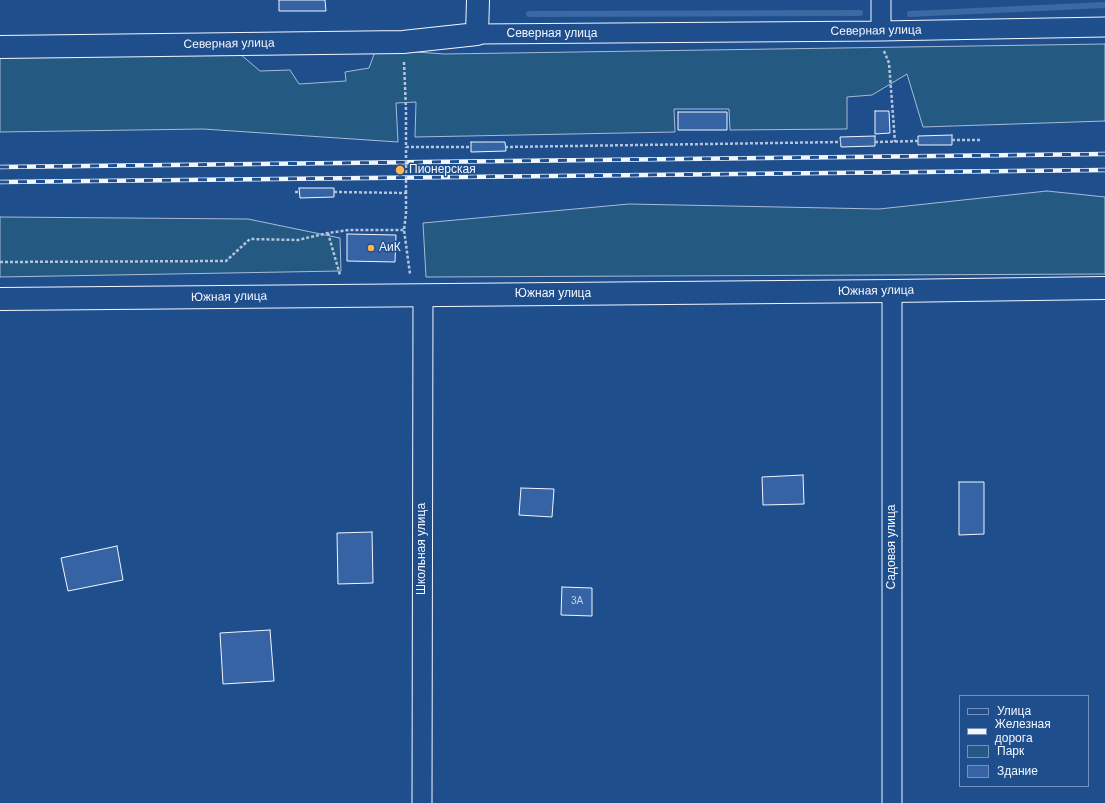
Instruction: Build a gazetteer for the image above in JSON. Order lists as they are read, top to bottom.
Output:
{
  "streets": {
    "street": [
      "Северная улица",
      "Южная улица",
      "Садовая улица",
      "Школьная улица"
    ]
  },
  "crossings": [
    ["Южная улица", "Садовая улица"],
    ["Южная улица", "Школьная улица"]
  ],
  "places": ["Пионерская", "АиК"],
  "house_numbers": ["3А"],
  "legend": [
    "Улица",
    "Железная дорога",
    "Парк",
    "Здание"
  ]
}
